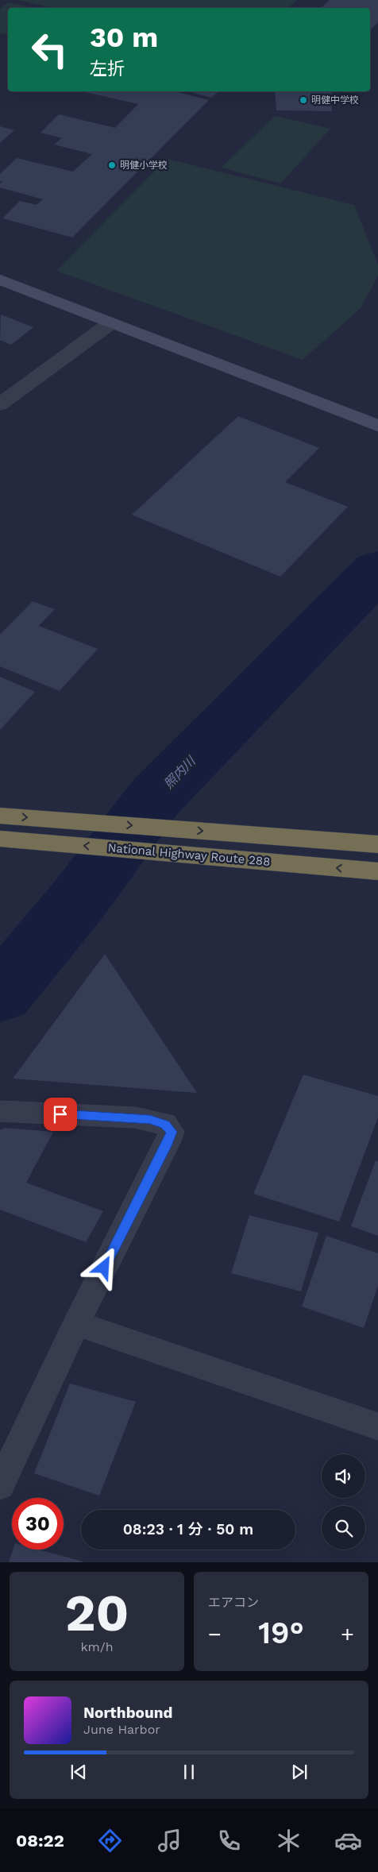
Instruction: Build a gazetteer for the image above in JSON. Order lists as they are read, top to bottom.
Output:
{
  "streets": {
    "highway": ["National Highway Route 288"]
  },
  "water": ["照内川"],
  "places": ["明健中学校", "明健小学校"],
  "page": {
    "turn": ["30 m", "左折"],
    "limit": "30",
    "trip": "08:23 · 1 分 · 50 m",
    "tile": [
      ["20", "km/h"],
      "エアコン"
    ],
    "heat": ["−", "19°", "+"],
    "song": ["Northbound", "June Harbor"],
    "tabs": "08:22"
  }
}
